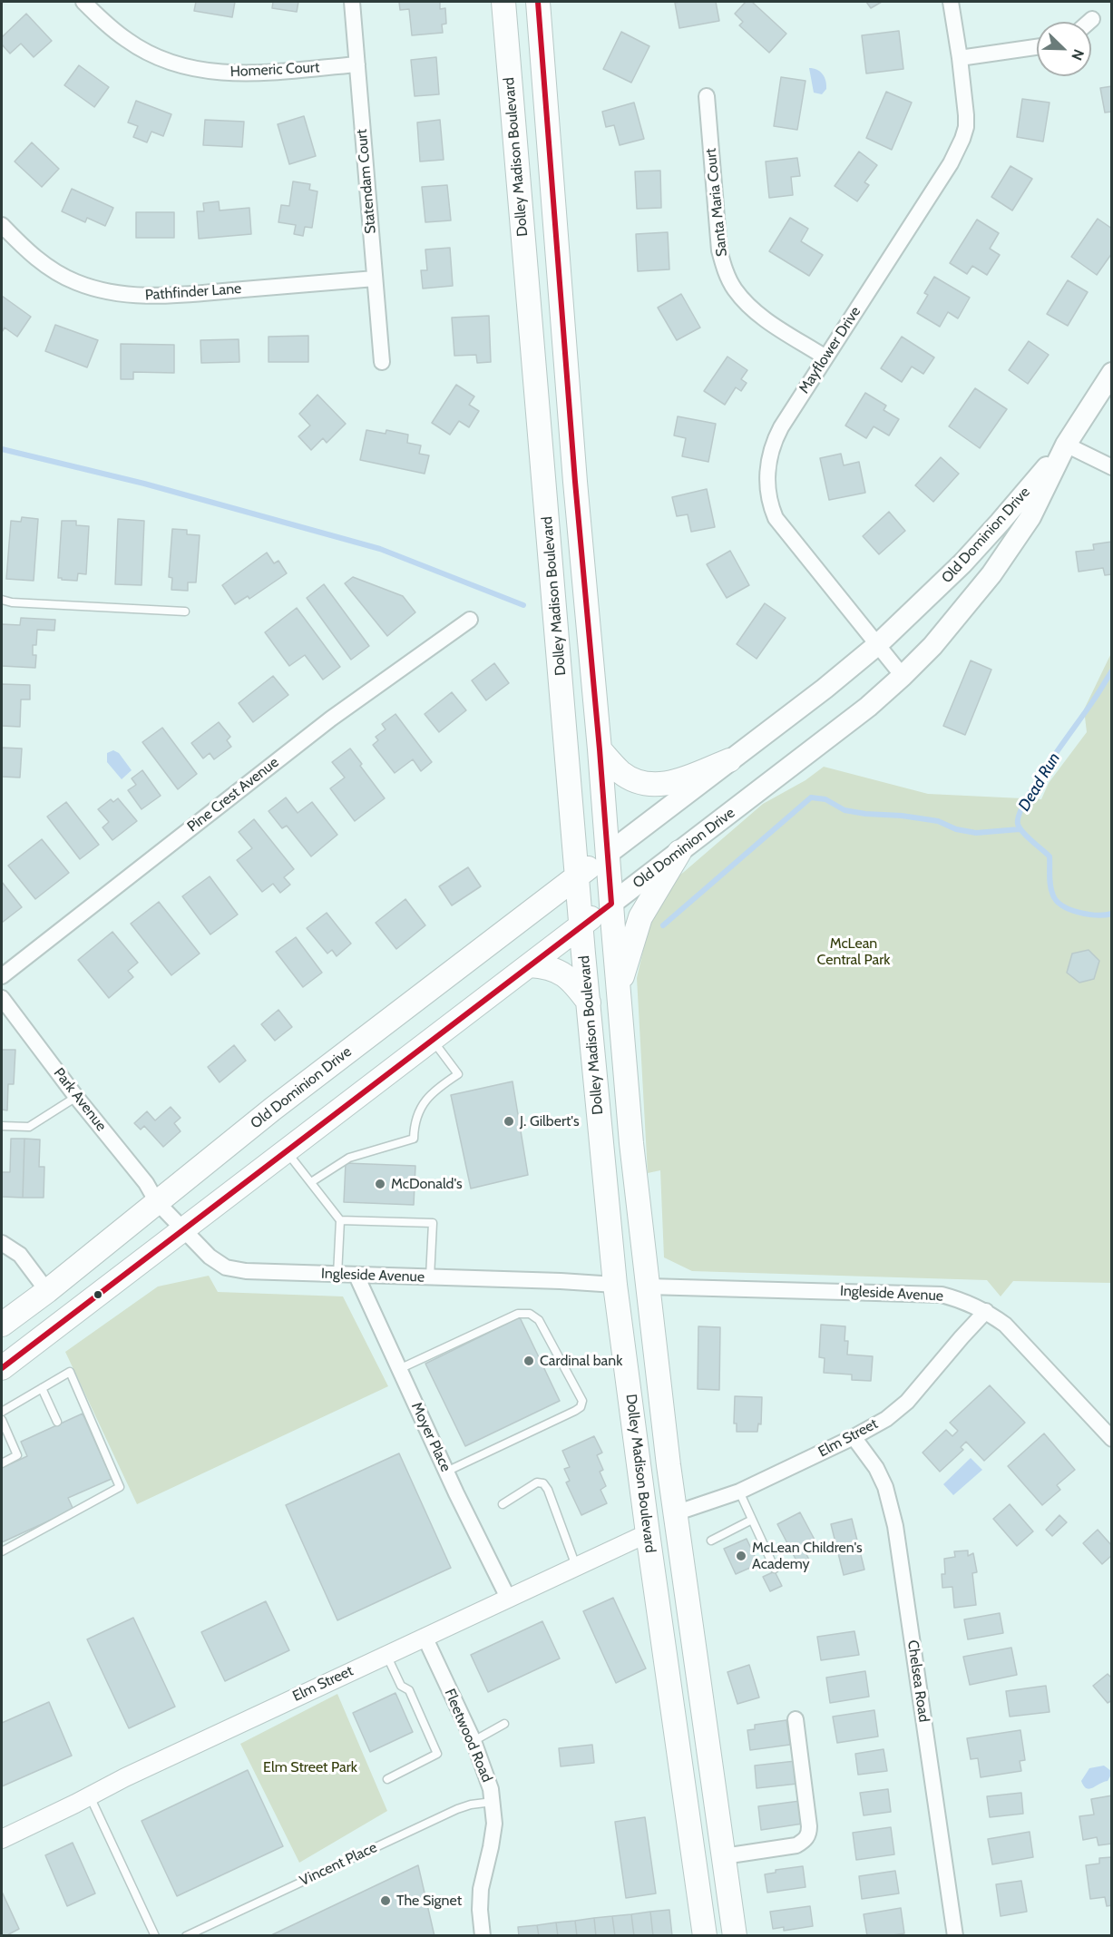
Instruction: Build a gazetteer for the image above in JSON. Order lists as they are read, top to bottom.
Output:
{
  "streets": {
    "main road": ["Dolley Madison Boulevard", "Old Dominion Drive"],
    "street": [
      "Homeric Court",
      "Statendam Court",
      "Santa Maria Court",
      "Pathfinder Lane",
      "Mayflower Drive",
      "Pine Crest Avenue",
      "Park Avenue",
      "Ingleside Avenue",
      "Moyer Place",
      "Elm Street",
      "Chelsea Road",
      "Fleetwood Road"
    ],
    "lane": ["Vincent Place"]
  },
  "crossings": [
    ["Homeric Court", "Statendam Court"],
    ["Dolley Madison Boulevard", "Old Dominion Drive"],
    ["Dolley Madison Boulevard", "Ingleside Avenue"],
    ["Dolley Madison Boulevard", "Elm Street"],
    ["Statendam Court", "Pathfinder Lane"],
    ["Santa Maria Court", "Mayflower Drive"],
    ["Mayflower Drive", "Old Dominion Drive"],
    ["Old Dominion Drive", "Park Avenue"],
    ["Old Dominion Drive", "Ingleside Avenue"],
    ["Park Avenue", "Ingleside Avenue"],
    ["Ingleside Avenue", "Moyer Place"],
    ["Ingleside Avenue", "Elm Street"],
    ["Moyer Place", "Elm Street"],
    ["Elm Street", "Chelsea Road"],
    ["Elm Street", "Fleetwood Road"],
    ["Fleetwood Road", "Vincent Place"]
  ],
  "water": ["Dead Run"],
  "parks": ["McLean Central Park", "Elm Street Park"],
  "places": [
    "J. Gilbert's",
    "McDonald's",
    "Cardinal bank",
    "McLean Children's Academy",
    "The Signet"
  ],
  "north": "bottom right"
}
